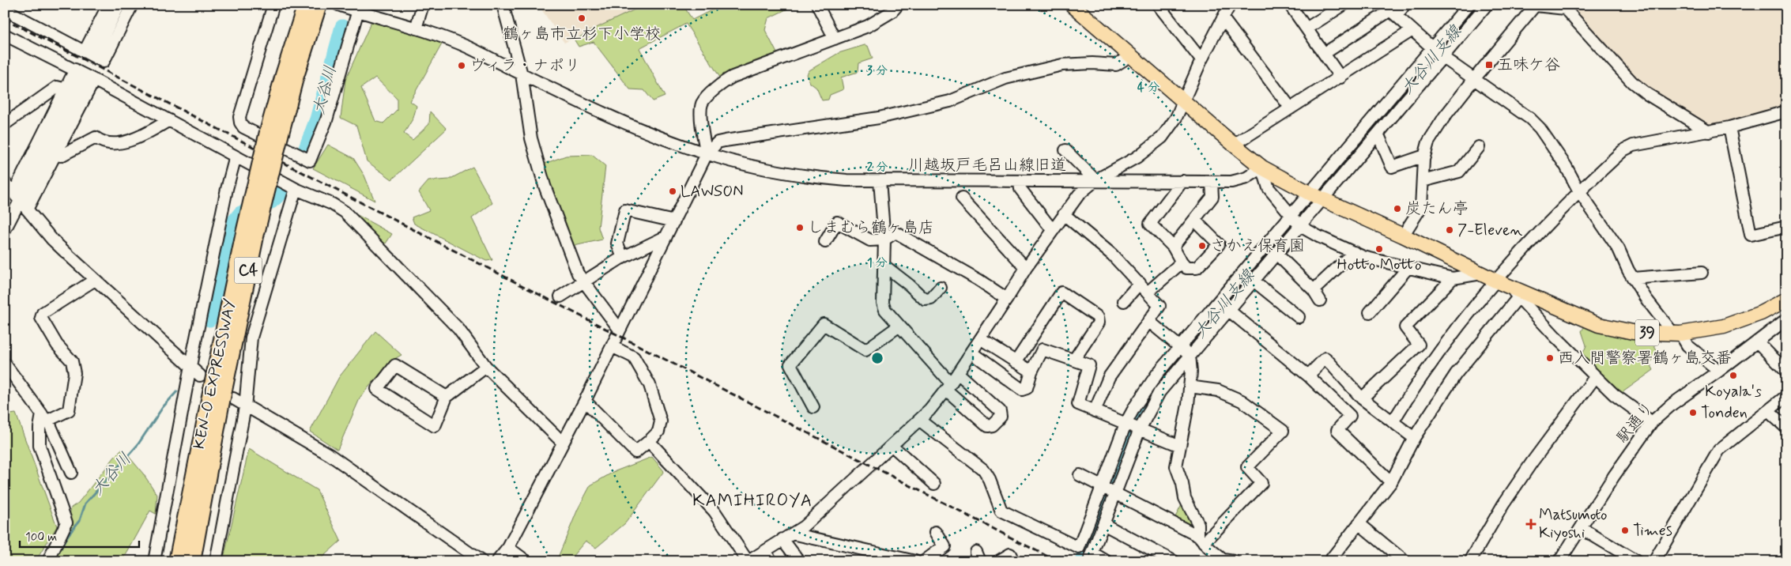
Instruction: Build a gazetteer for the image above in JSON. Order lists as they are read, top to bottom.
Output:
{
  "streets": {
    "highway": ["C4", "KEN-O EXPRESSWAY"],
    "main road": ["39"],
    "street": ["川越坂戸毛呂山線旧道", "駅通り"]
  },
  "crossings": [
    ["川越坂戸毛呂山線旧道", "39"]
  ],
  "districts": ["KAMIHIROYA"],
  "water": ["大谷川支線", "大谷川"],
  "places": {
    "other": [
      "鶴ヶ島市立杉下小学校",
      "ヴィラ・ナポリ",
      "LAWSON",
      "炭たん亭",
      "しまむら鶴ヶ島店",
      "7-Eleven",
      "さかえ保育園",
      "Hotto Motto",
      "西入間警察署鶴ヶ島交番",
      "Koyala's",
      "Tonden",
      "Times"
    ],
    "transit": ["五味ケ谷"],
    "health": ["Matsumoto Kiyoshi"]
  },
  "scale_bar": "100 m",
  "rings": [
    "3 分",
    "4 分",
    "2 分",
    "1 分"
  ]
}
